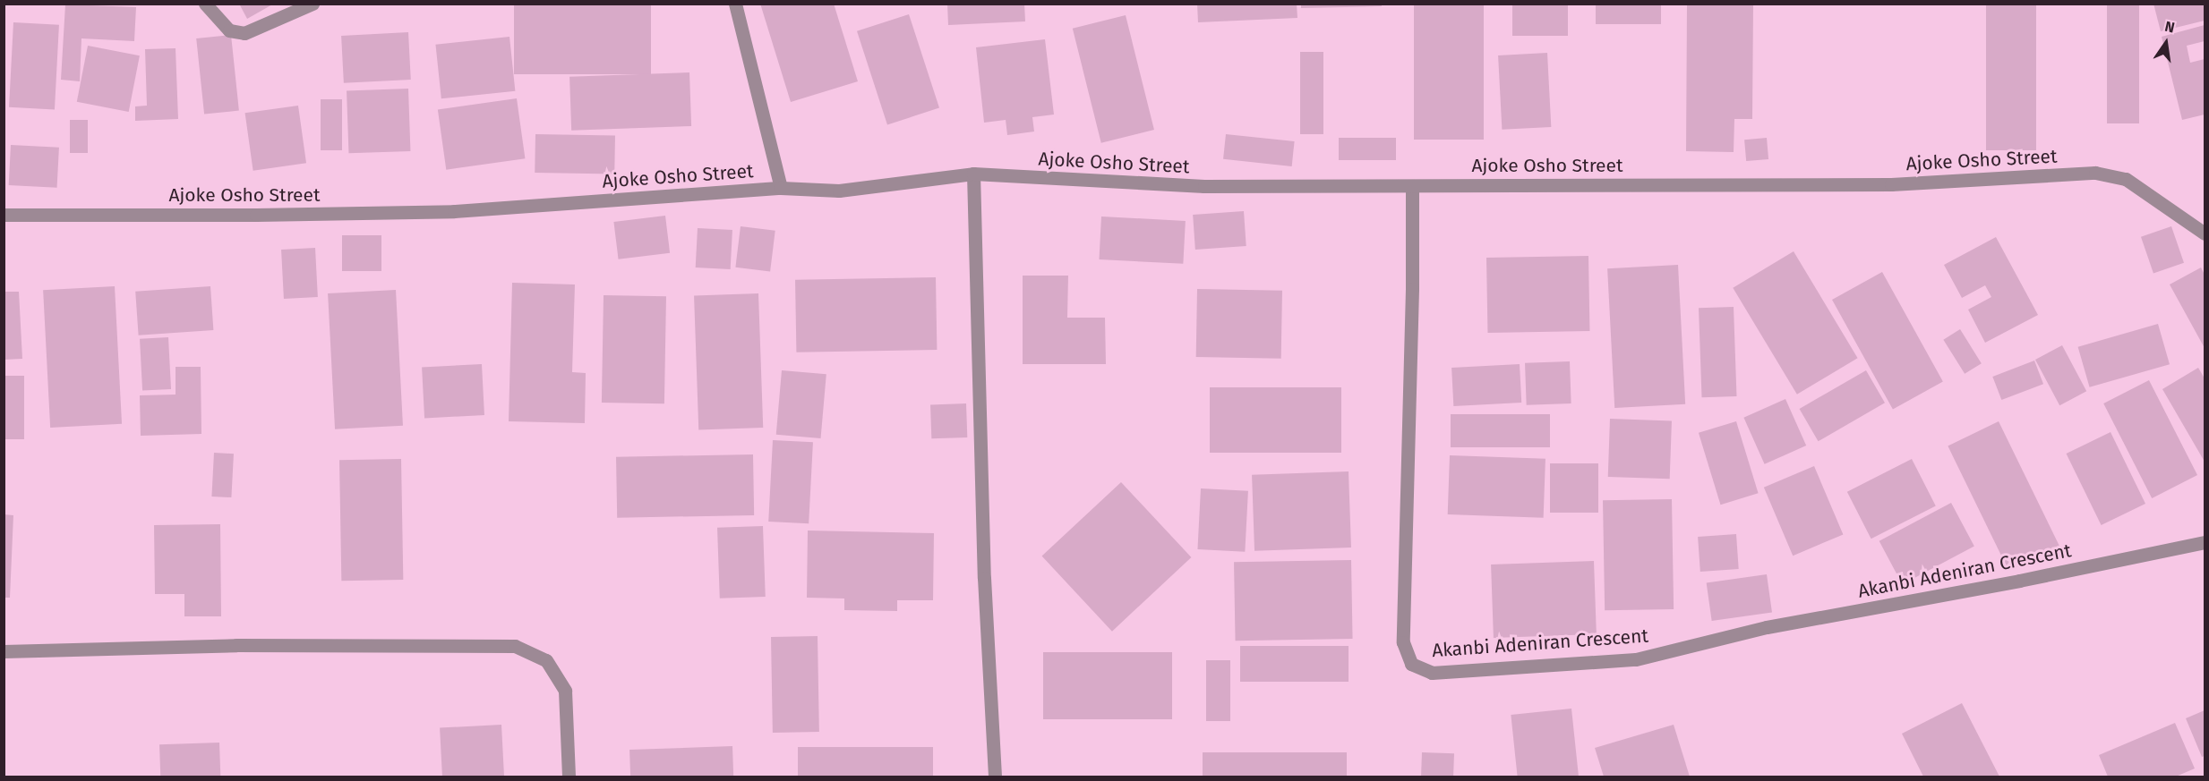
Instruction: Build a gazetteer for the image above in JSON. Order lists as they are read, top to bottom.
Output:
{
  "streets": {
    "street": ["Ajoke Osho Street", "Akanbi Adeniran Crescent"]
  },
  "crossings": [
    ["Ajoke Osho Street", "Akanbi Adeniran Crescent"]
  ],
  "north": "top"
}
